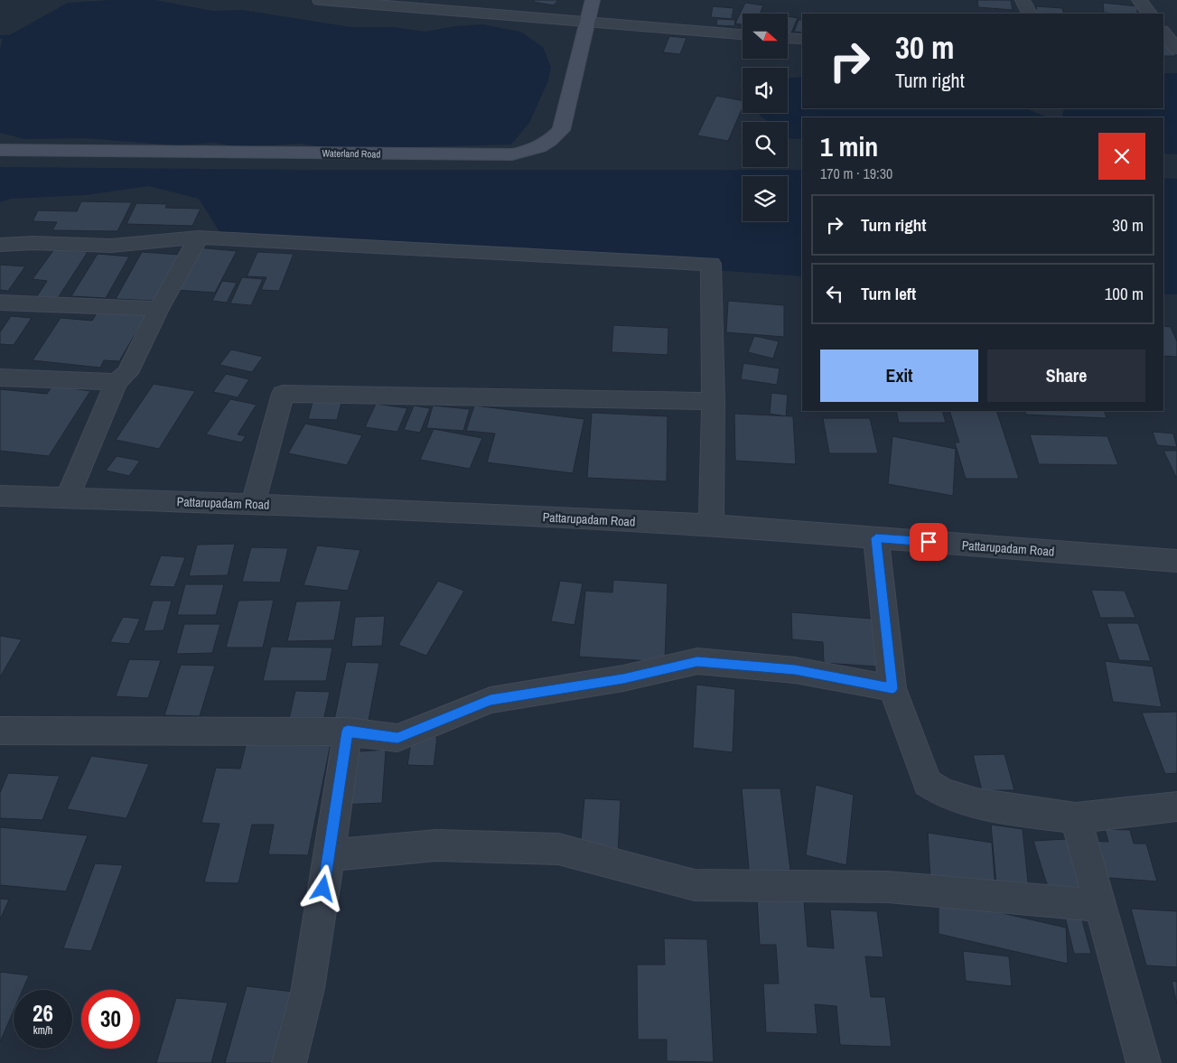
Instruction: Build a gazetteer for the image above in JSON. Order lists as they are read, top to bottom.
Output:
{
  "streets": {
    "main road": ["Waterland Road"],
    "street": ["Pattarupadam Road"]
  },
  "north": "right",
  "page": {
    "turn": ["30 m", "Turn right"],
    "heading": ["1 min", "170 m · 19:30"],
    "list": [
      {
        "name": "Turn right",
        "value": "30 m"
      },
      {
        "name": "Turn left",
        "value": "100 m"
      }
    ],
    "buttons": ["Exit", "Share"],
    "speed": "26 km/h",
    "limit": "30"
  }
}
